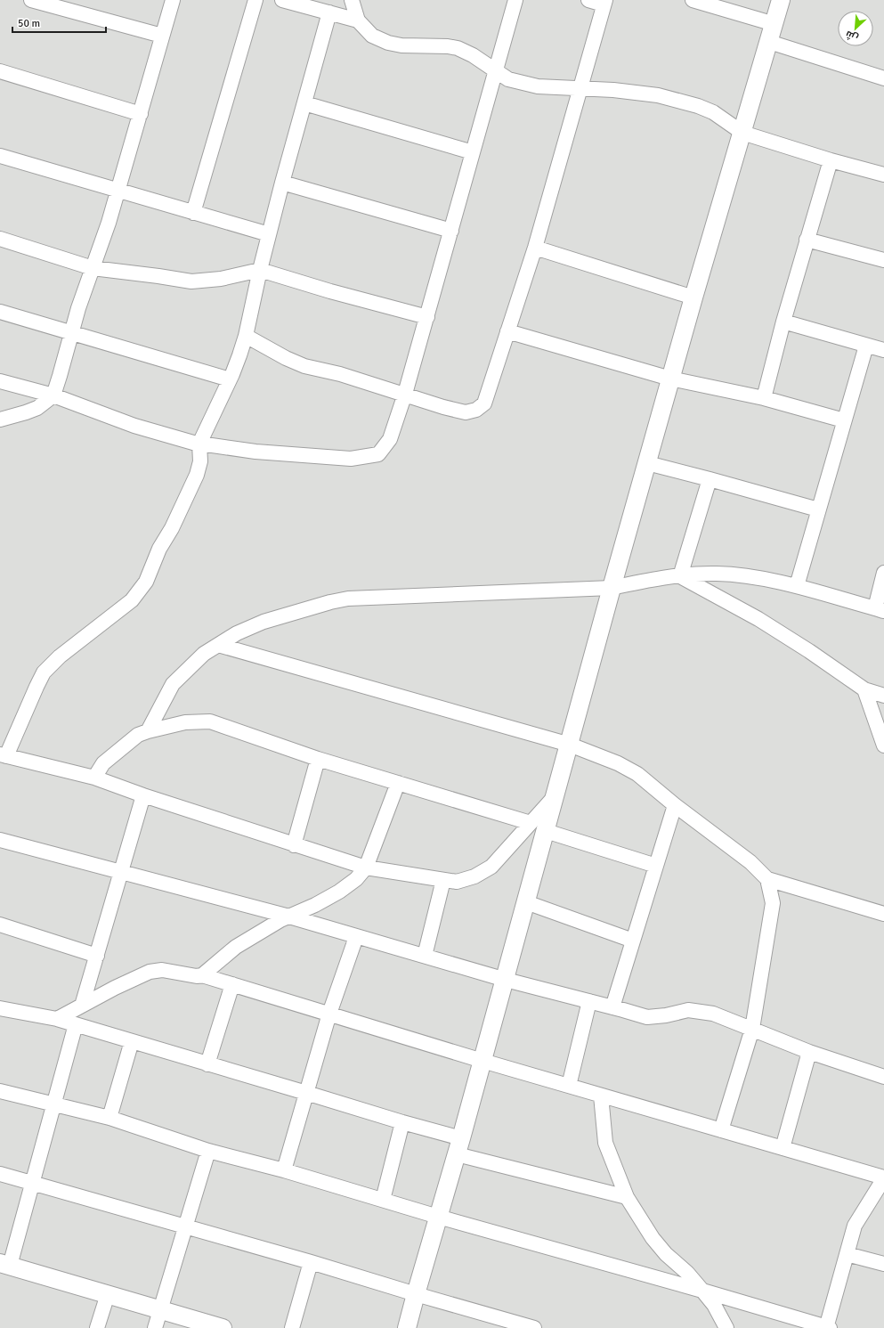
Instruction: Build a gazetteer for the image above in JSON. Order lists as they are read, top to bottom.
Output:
{
  "scale_bar": "50 m",
  "north": "bottom left"
}
